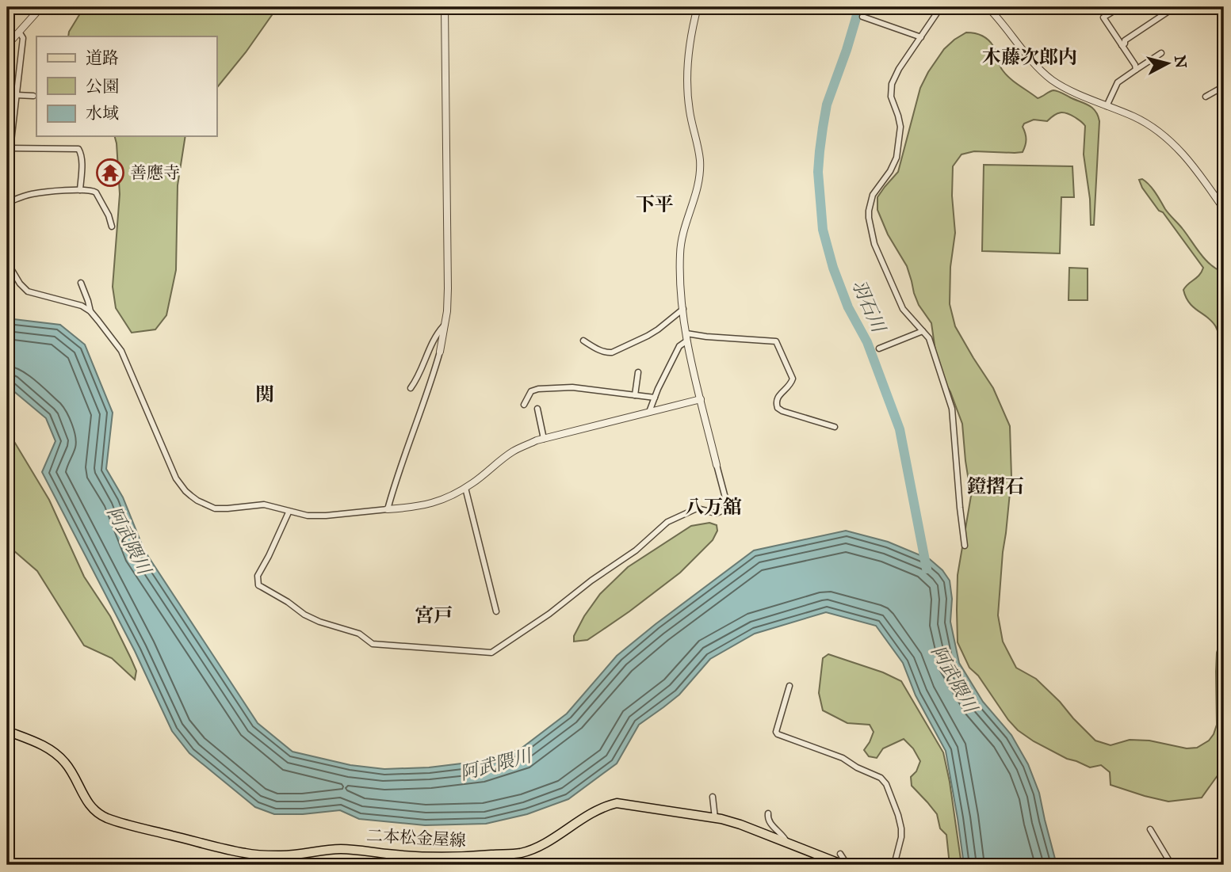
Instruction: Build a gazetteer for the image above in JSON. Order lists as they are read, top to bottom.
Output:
{
  "streets": {
    "main road": ["二本松金屋線"]
  },
  "districts": [
    "木藤次郎内",
    "下平",
    "関",
    "鐙摺石",
    "八万舘",
    "宮戸"
  ],
  "water": ["羽石川", "阿武隈川"],
  "places": {
    "temple": ["善應寺"]
  },
  "legend": ["道路", "公園", "水域"],
  "north": "right"
}
